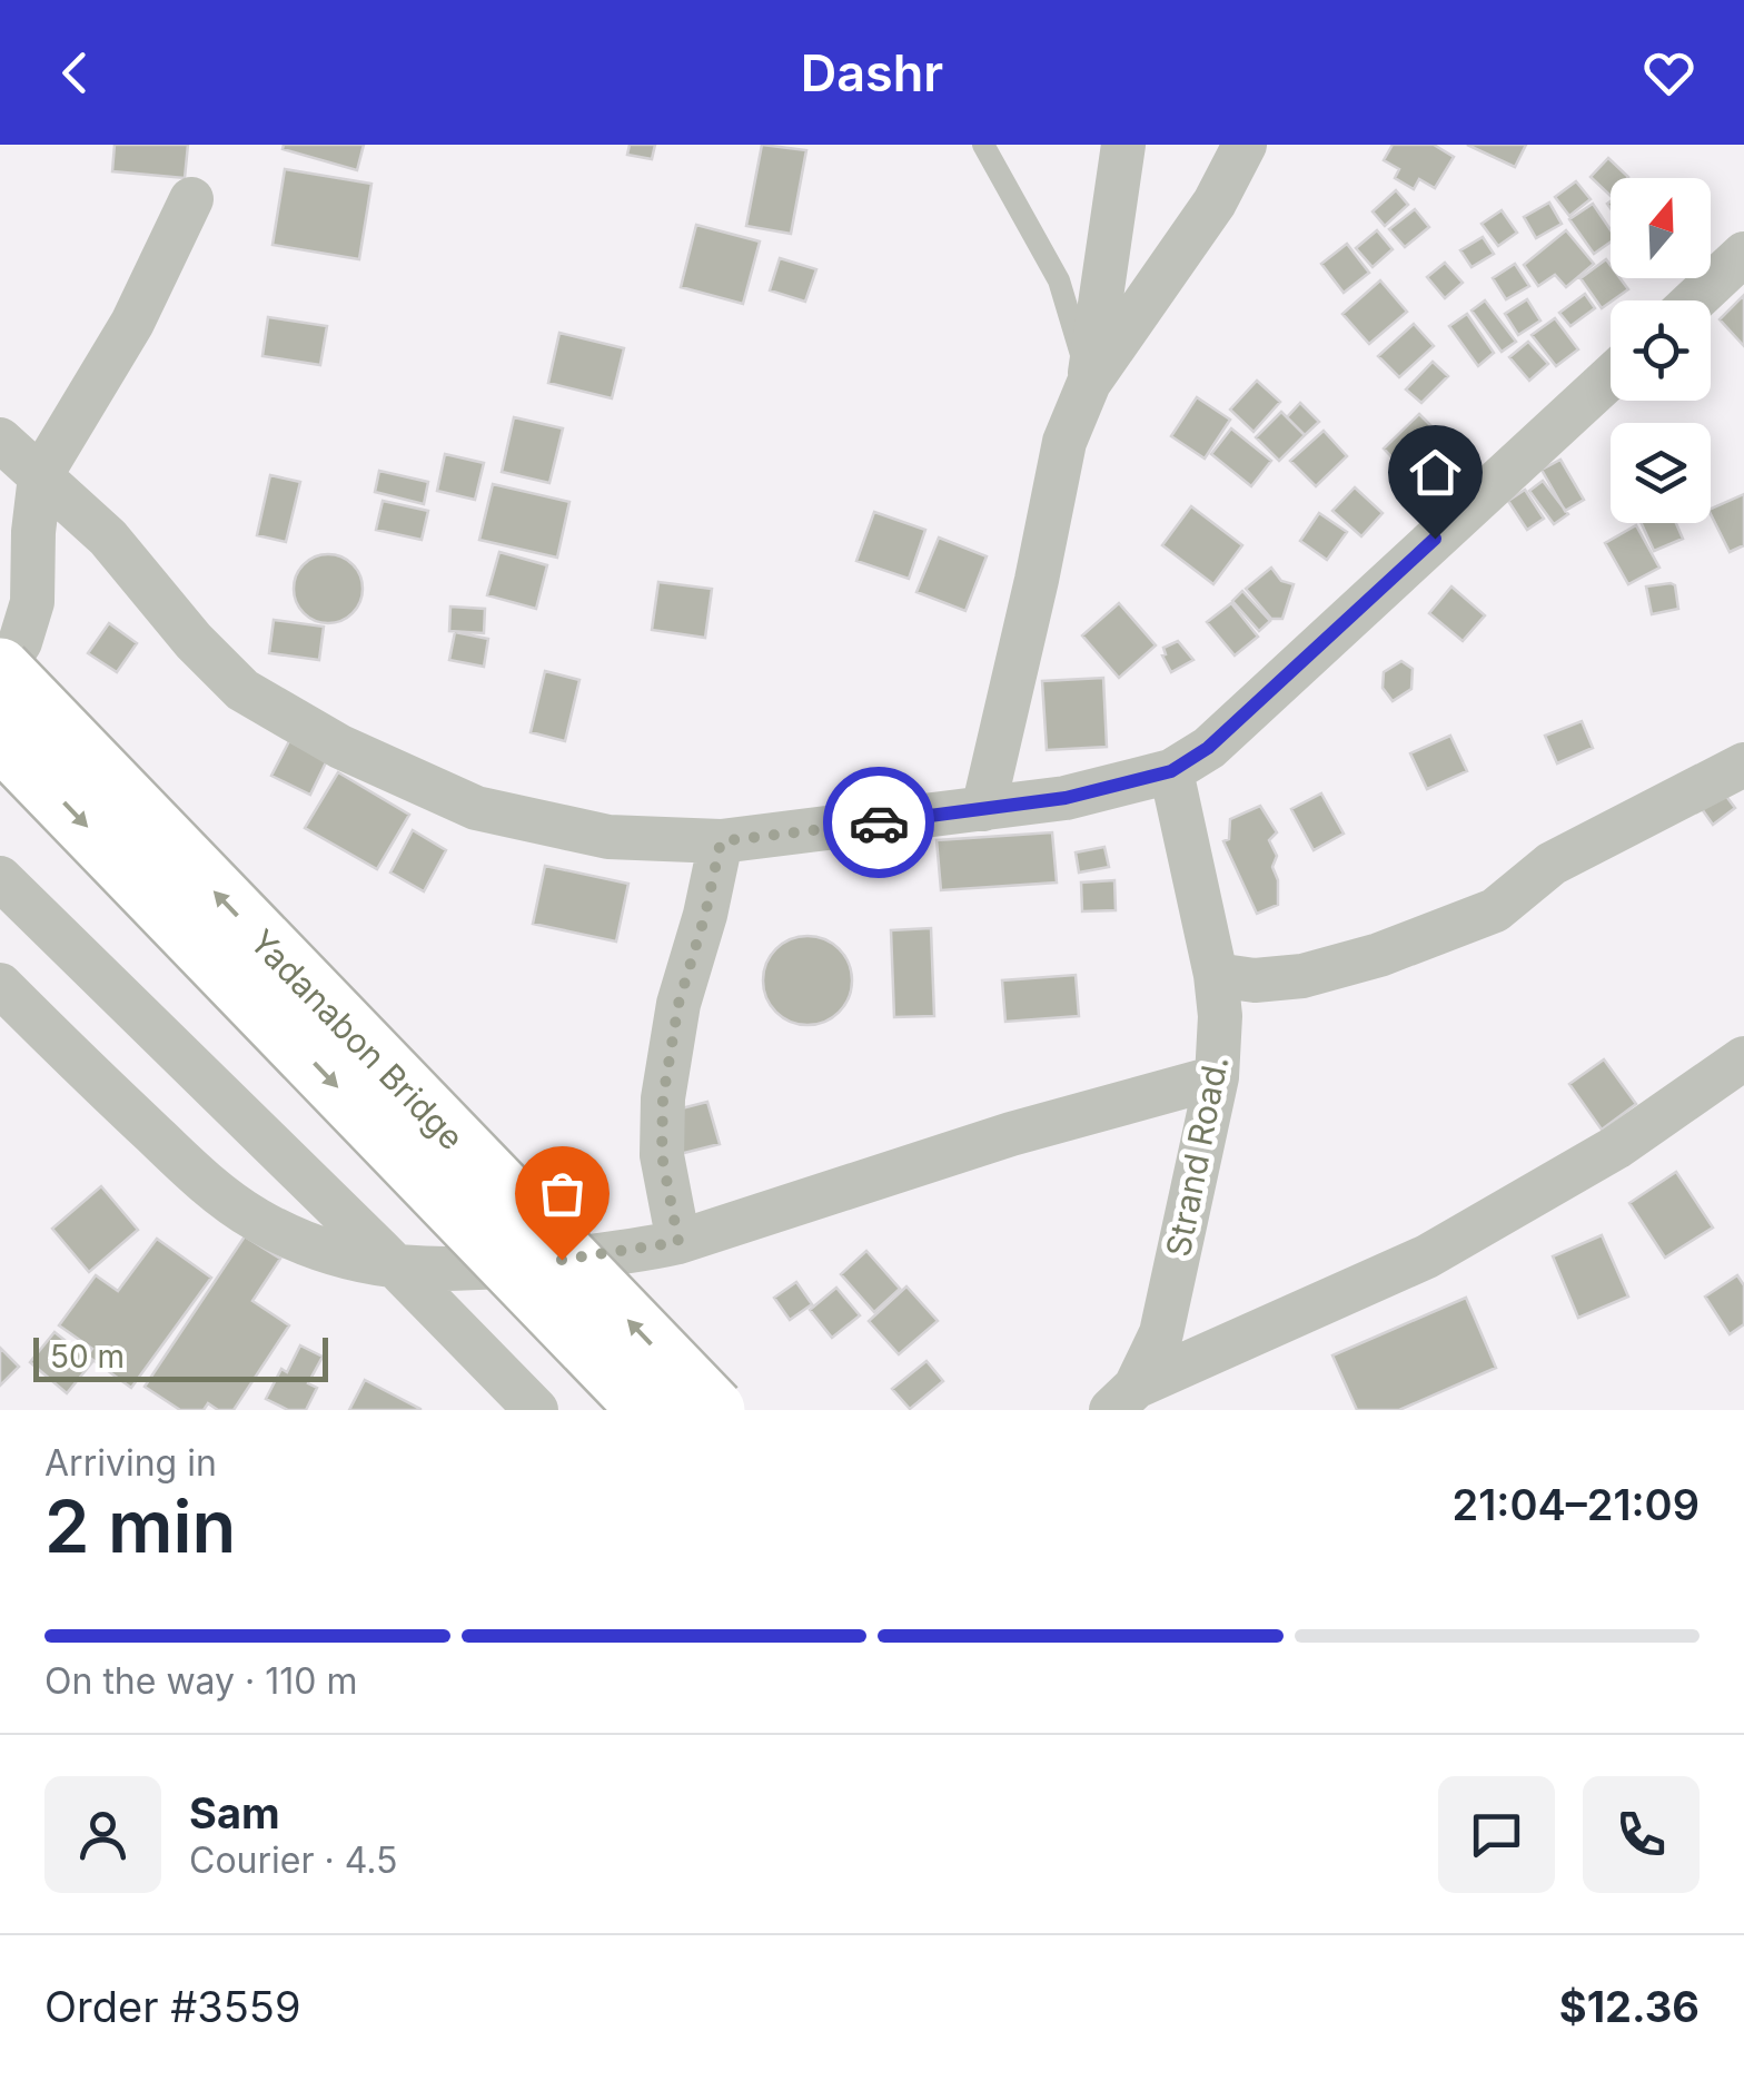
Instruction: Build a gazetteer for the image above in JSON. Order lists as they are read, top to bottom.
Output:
{
  "streets": {
    "highway": ["Yadanabon Bridge"],
    "street": ["Strand Road."]
  },
  "scale_bar": "50 m",
  "north": "top",
  "page": {
    "header": "Dashr",
    "scale": "50 m",
    "heading": ["2 min", "Arriving in", "21:04–21:09"],
    "panel": [
      "Sam",
      "Courier · 4.5",
      "Order #3559",
      "$12.36"
    ],
    "bar": "On the way · 110 m"
  }
}
